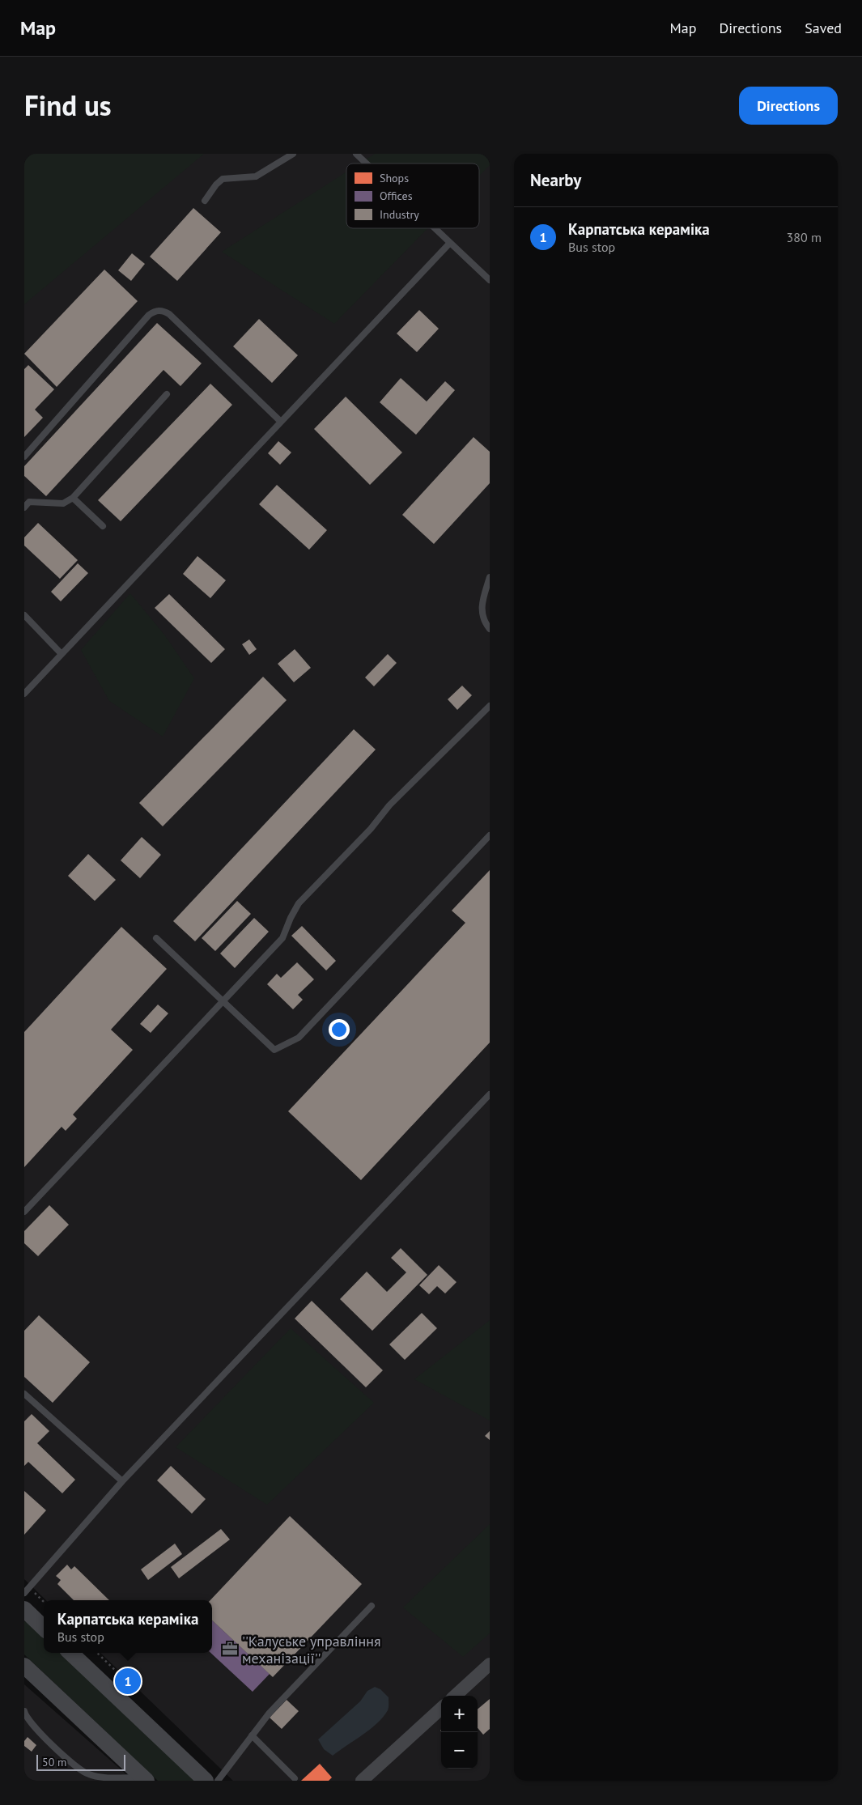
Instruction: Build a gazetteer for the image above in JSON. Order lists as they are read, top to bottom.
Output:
{
  "places": {
    "office": ["''Калуське управління механізації''"]
  },
  "legend": ["Shops", "Offices", "Industry"],
  "scale_bar": "50 m",
  "page": {
    "header": "Map",
    "nav": ["Map", "Directions", "Saved"],
    "title": "Find us",
    "buttons": "Directions",
    "heading": "Nearby",
    "list": [
      {
        "mark": "1",
        "name": "Карпатська кераміка",
        "note": "Bus stop",
        "value": "380 m"
      }
    ],
    "popup": ["Карпатська кераміка", "Bus stop"],
    "pins": "1",
    "map_buttons": ["+", "−"],
    "scale": "50 m"
  }
}
